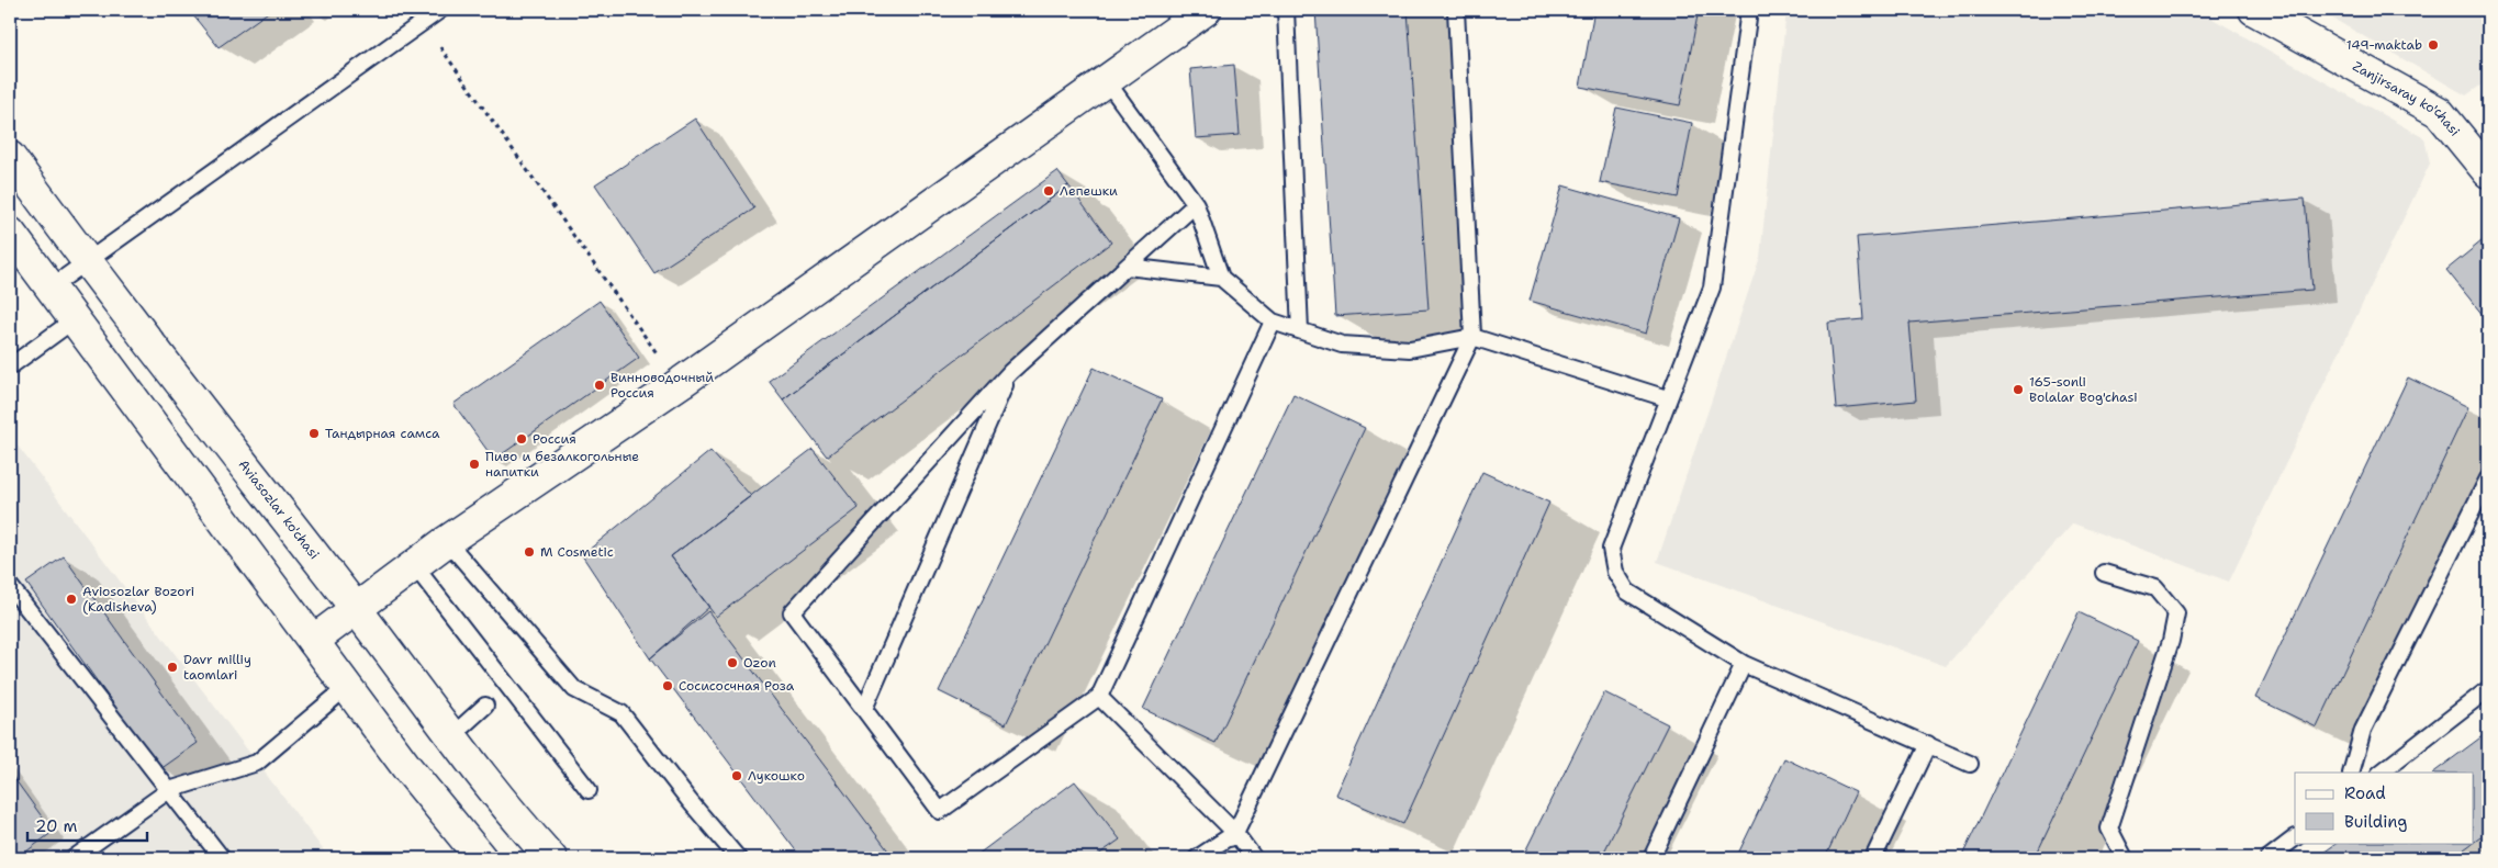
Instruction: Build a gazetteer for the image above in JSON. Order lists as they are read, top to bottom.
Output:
{
  "streets": {
    "main road": ["Zanjirsaray ko'chasi", "Aviasozlar ko'chasi"]
  },
  "places": [
    "149-maktab",
    "Лепешки",
    "Винноводочный Россия",
    "165-sonli Bolalar Bog'chasi",
    "Тандырная самса",
    "Россия",
    "Пиво и безалкогольные напитки",
    "M Cosmetic",
    "Aviosozlar Bozori (Kadisheva)",
    "Ozon",
    "Davr milliy taomlari",
    "Сосисосчная Роза",
    "Лукошко"
  ],
  "legend": ["Road", "Building"],
  "scale_bar": "20 m"
}
